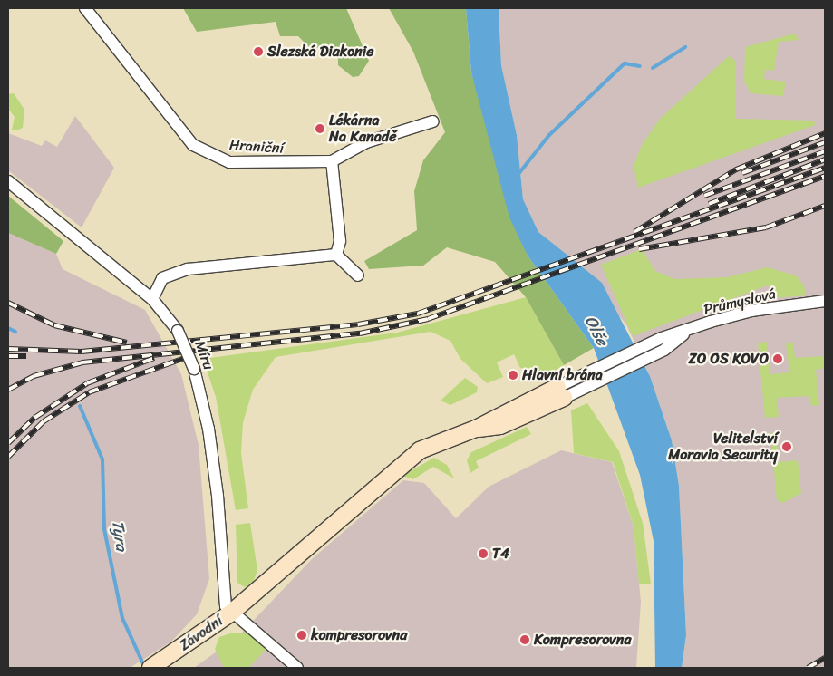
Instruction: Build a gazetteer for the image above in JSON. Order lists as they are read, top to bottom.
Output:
{
  "streets": {
    "street": [
      "Hraniční",
      "Průmyslová",
      "Míru",
      "Závodní"
    ]
  },
  "crossings": [
    ["Průmyslová", "Závodní"],
    ["Míru", "Závodní"]
  ],
  "water": ["Olše", "Tyra"],
  "places": [
    "Slezská Diakonie",
    "Lékárna Na Kanadě",
    "ZO OS KOVO",
    "Hlavní brána",
    "Velitelství Moravia Security",
    "T4",
    "kompresorovna",
    "Kompresorovna"
  ]
}
